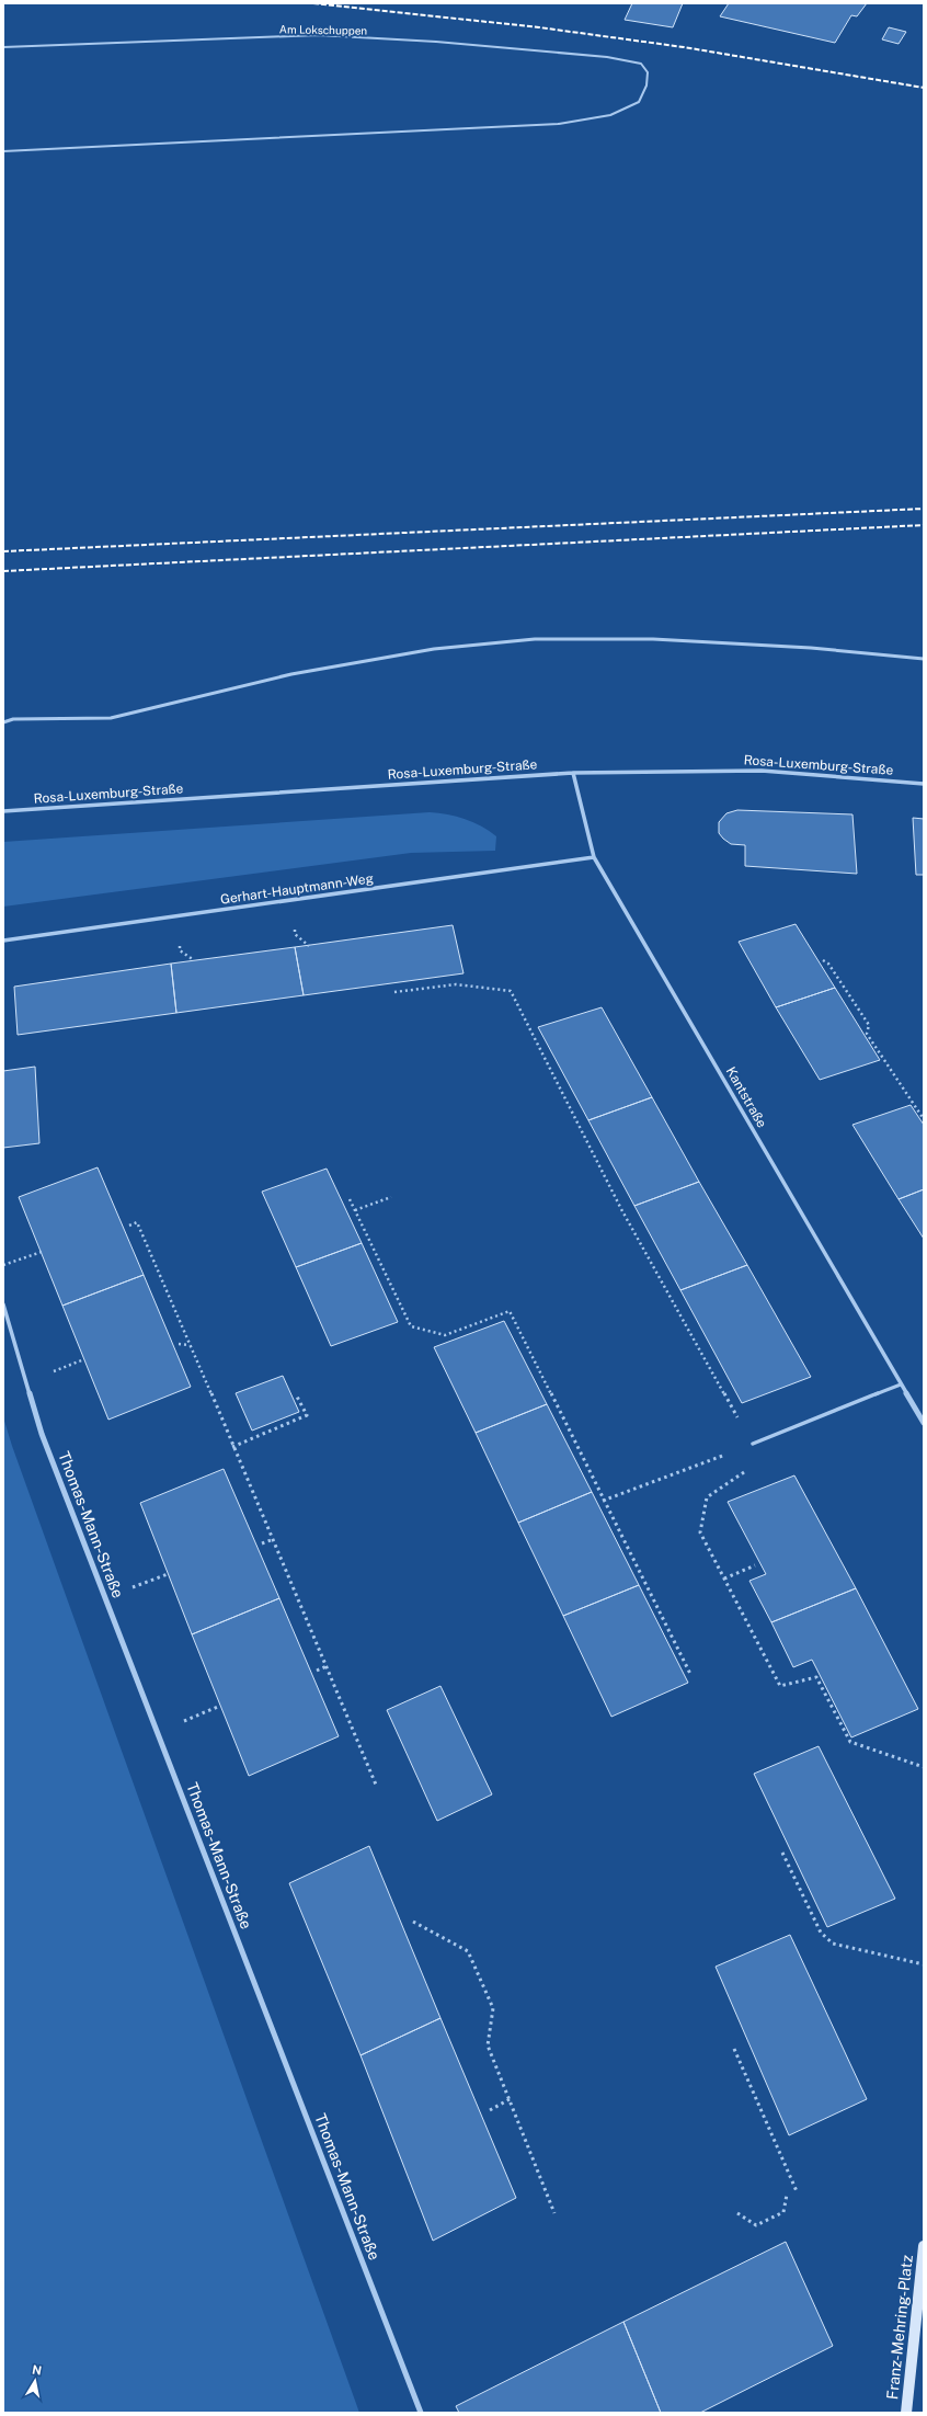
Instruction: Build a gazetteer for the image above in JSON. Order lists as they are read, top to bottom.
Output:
{
  "streets": {
    "street": [
      "Rosa-Luxemburg-Straße",
      "Gerhart-Hauptmann-Weg",
      "Kantstraße",
      "Thomas-Mann-Straße",
      "Franz-Mehring-Platz"
    ],
    "lane": ["Am Lokschuppen"]
  },
  "crossings": [
    ["Rosa-Luxemburg-Straße", "Kantstraße"],
    ["Gerhart-Hauptmann-Weg", "Kantstraße"]
  ],
  "north": "top"
}
